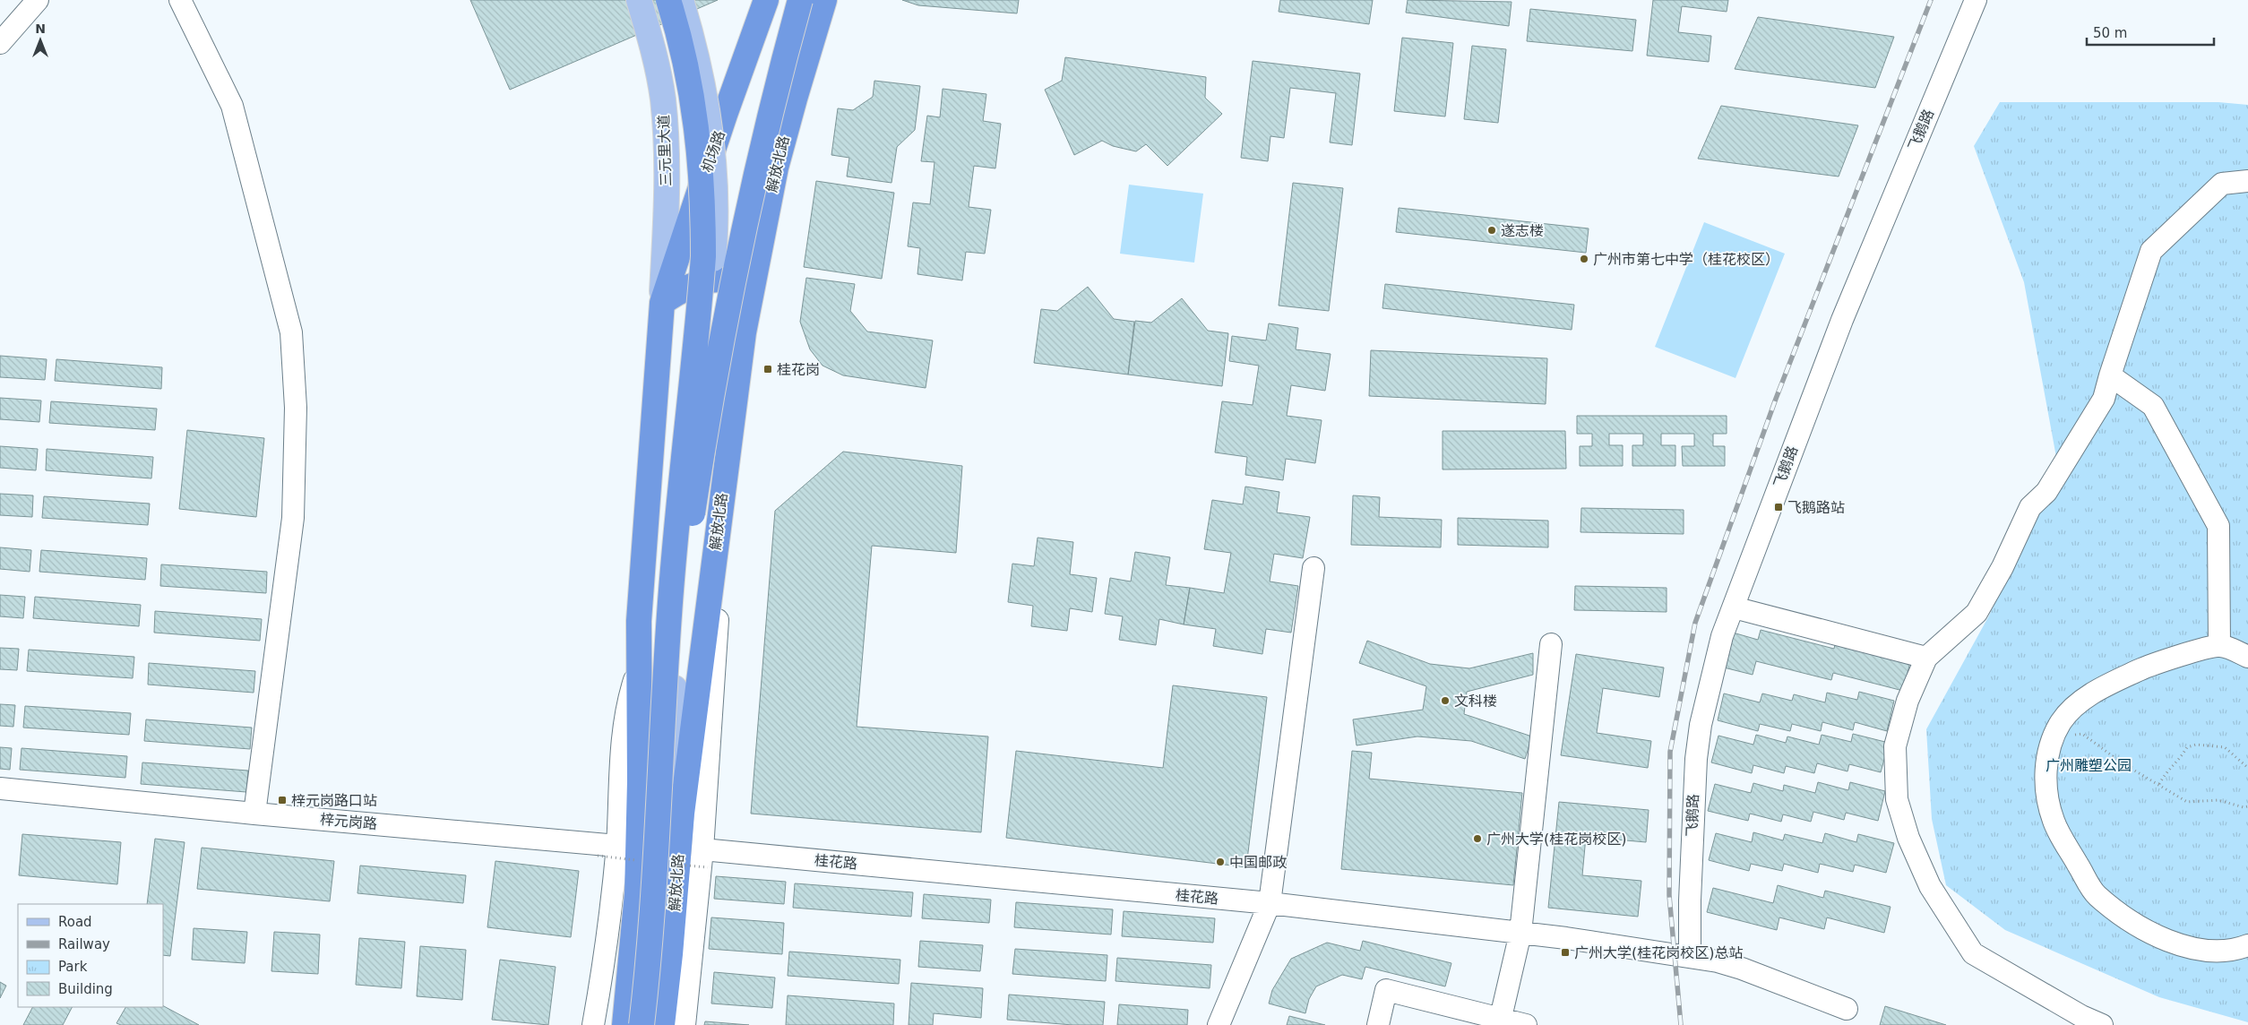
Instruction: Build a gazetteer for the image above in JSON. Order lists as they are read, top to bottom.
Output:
{
  "streets": {
    "highway": ["机场路", "解放北路"],
    "main road": ["三元里大道"],
    "street": ["飞鹅路", "梓元岗路", "桂花路"]
  },
  "crossings": [
    ["飞鹅路", "桂花路"],
    ["三元里大道", "机场路"]
  ],
  "parks": ["广州雕塑公园"],
  "places": {
    "other": [
      "遂志楼",
      "广州市第七中学（桂花校区）",
      "文科楼",
      "广州大学(桂花岗校区)",
      "中国邮政"
    ],
    "transit": [
      "桂花岗",
      "飞鹅路站",
      "梓元岗路口站",
      "广州大学(桂花岗校区)总站"
    ]
  },
  "legend": [
    "Road",
    "Railway",
    "Park",
    "Building"
  ],
  "scale_bar": "50 m",
  "north": "top"
}
